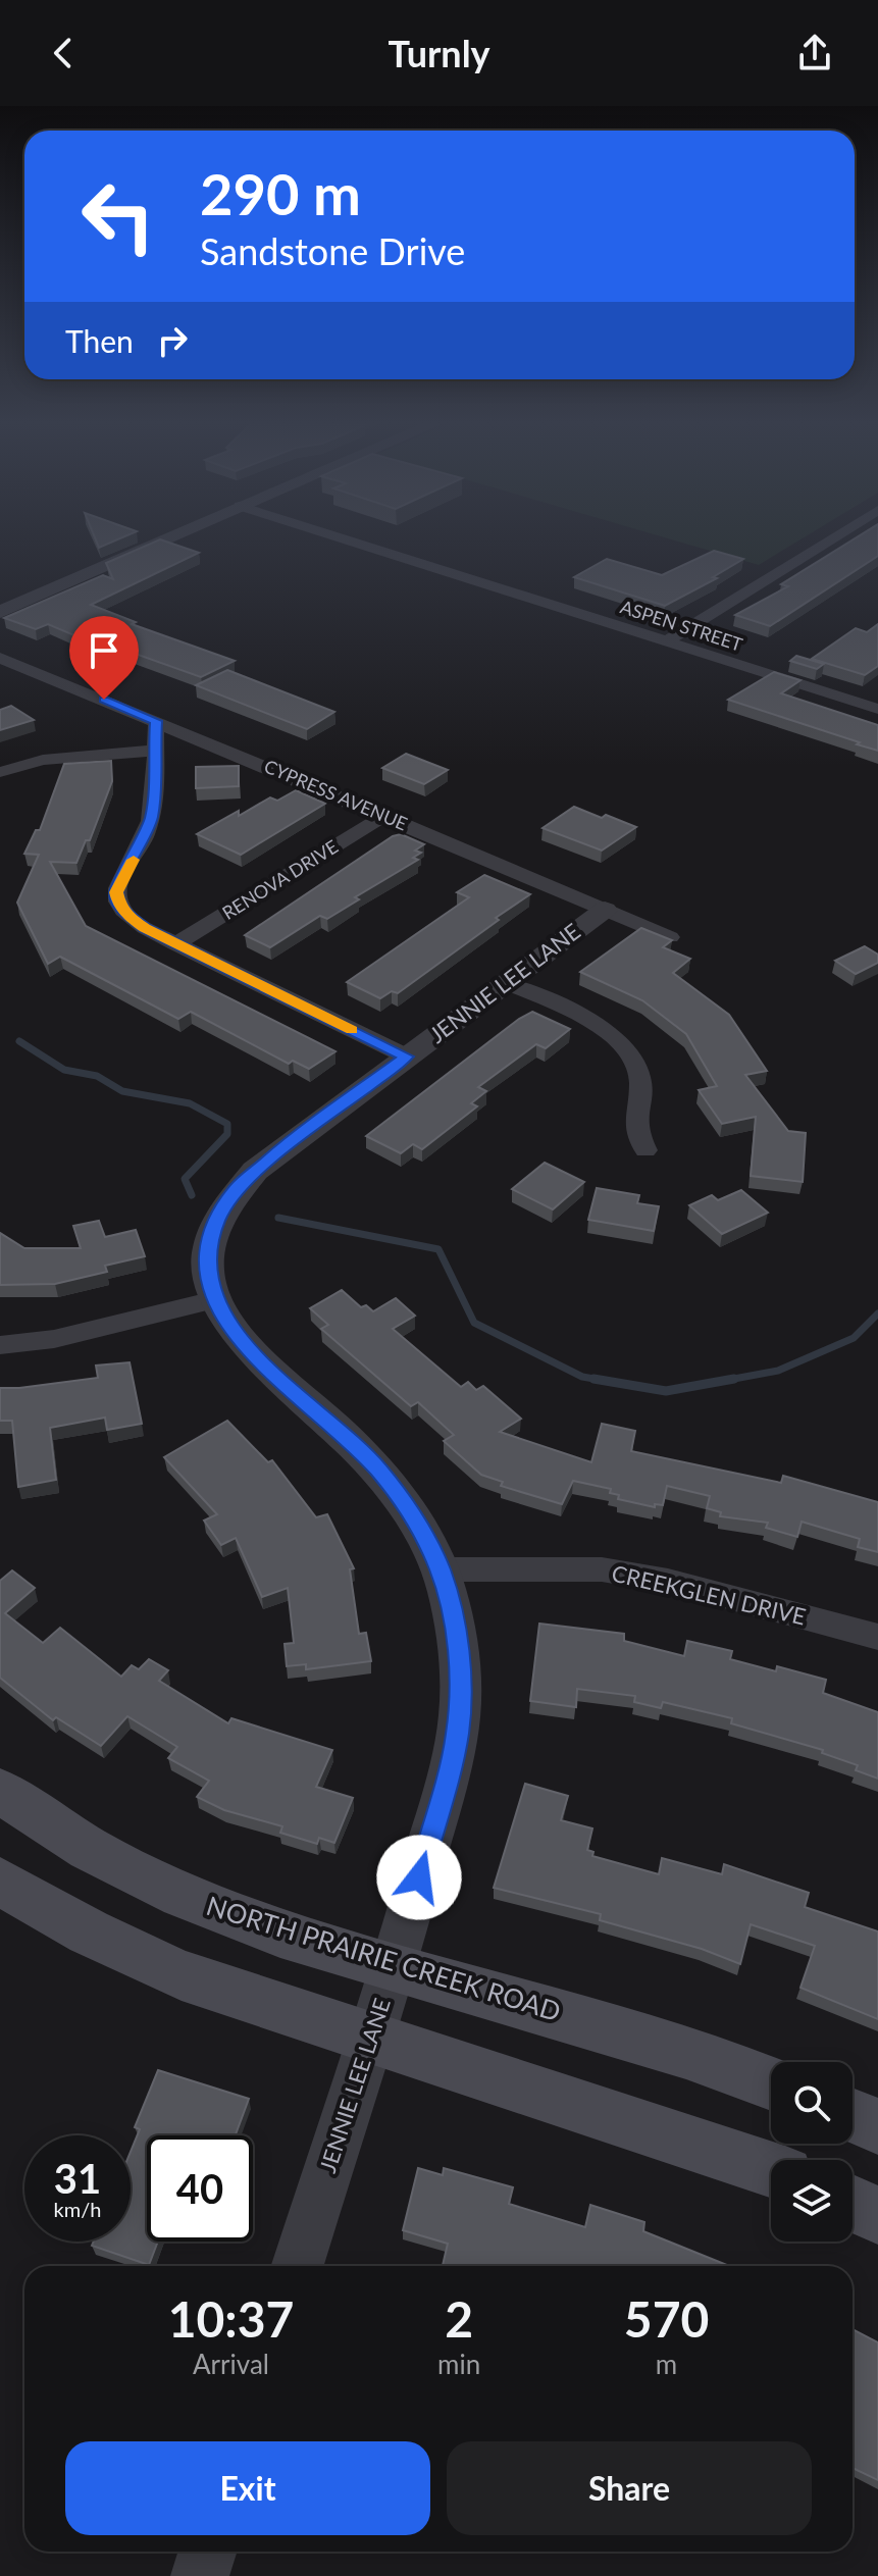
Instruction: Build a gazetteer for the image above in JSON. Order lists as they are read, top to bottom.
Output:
{
  "streets": {
    "main road": ["NORTH PRAIRIE CREEK ROAD"],
    "street": [
      "ASPEN STREET",
      "CYPRESS AVENUE",
      "RENOVA DRIVE",
      "JENNIE LEE LANE",
      "CREEKGLEN DRIVE"
    ]
  },
  "crossings": [
    ["CYPRESS AVENUE", "RENOVA DRIVE"],
    ["CYPRESS AVENUE", "JENNIE LEE LANE"],
    ["JENNIE LEE LANE", "CREEKGLEN DRIVE"],
    ["JENNIE LEE LANE", "NORTH PRAIRIE CREEK ROAD"]
  ],
  "page": {
    "header": "Turnly",
    "turn": ["290 m", "Sandstone Drive"],
    "then": "Then",
    "speed": "31 km/h",
    "limit": "40",
    "eta": [
      "10:37",
      "Arrival",
      "2",
      "min",
      "570",
      "m"
    ],
    "buttons": ["Exit", "Share"]
  }
}
